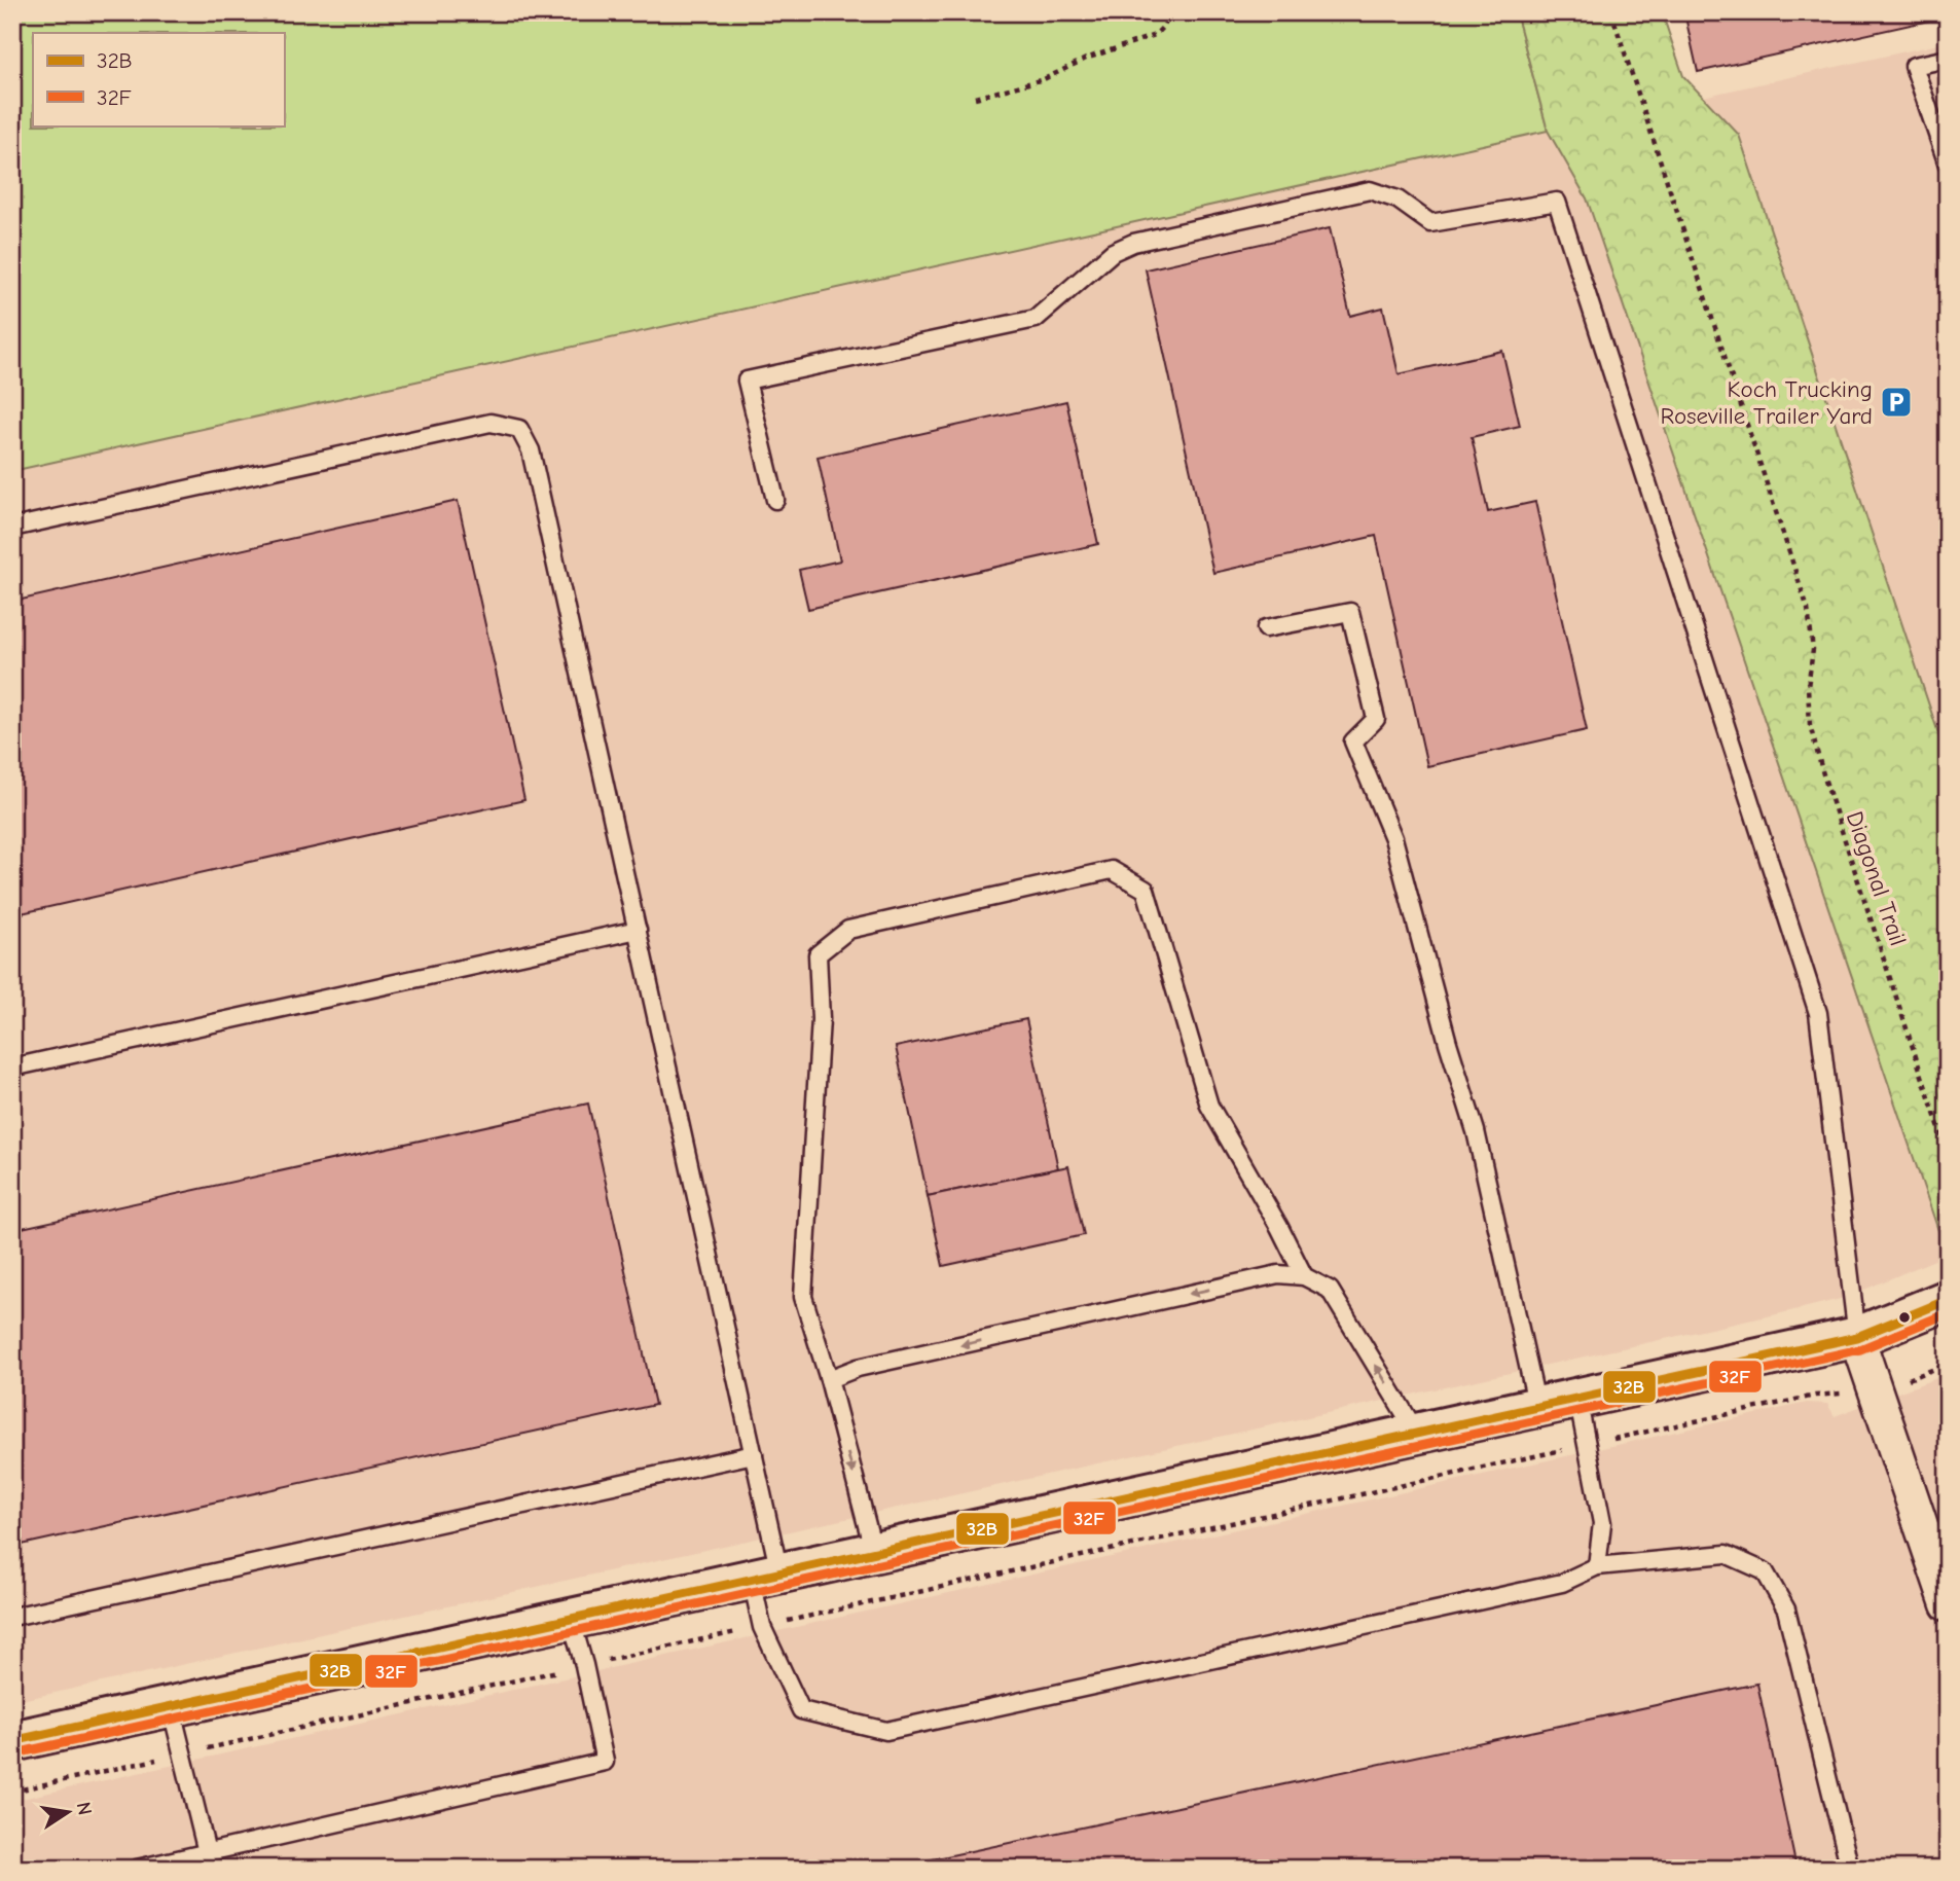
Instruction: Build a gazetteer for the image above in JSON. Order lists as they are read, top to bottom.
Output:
{
  "streets": {
    "path": ["Diagonal Trail"]
  },
  "places": {
    "parking": ["Koch Trucking Roseville Trailer Yard"]
  },
  "lines": ["transit line 32B", "transit line 32F"],
  "legend": ["32B", "32F"],
  "north": "right"
}
